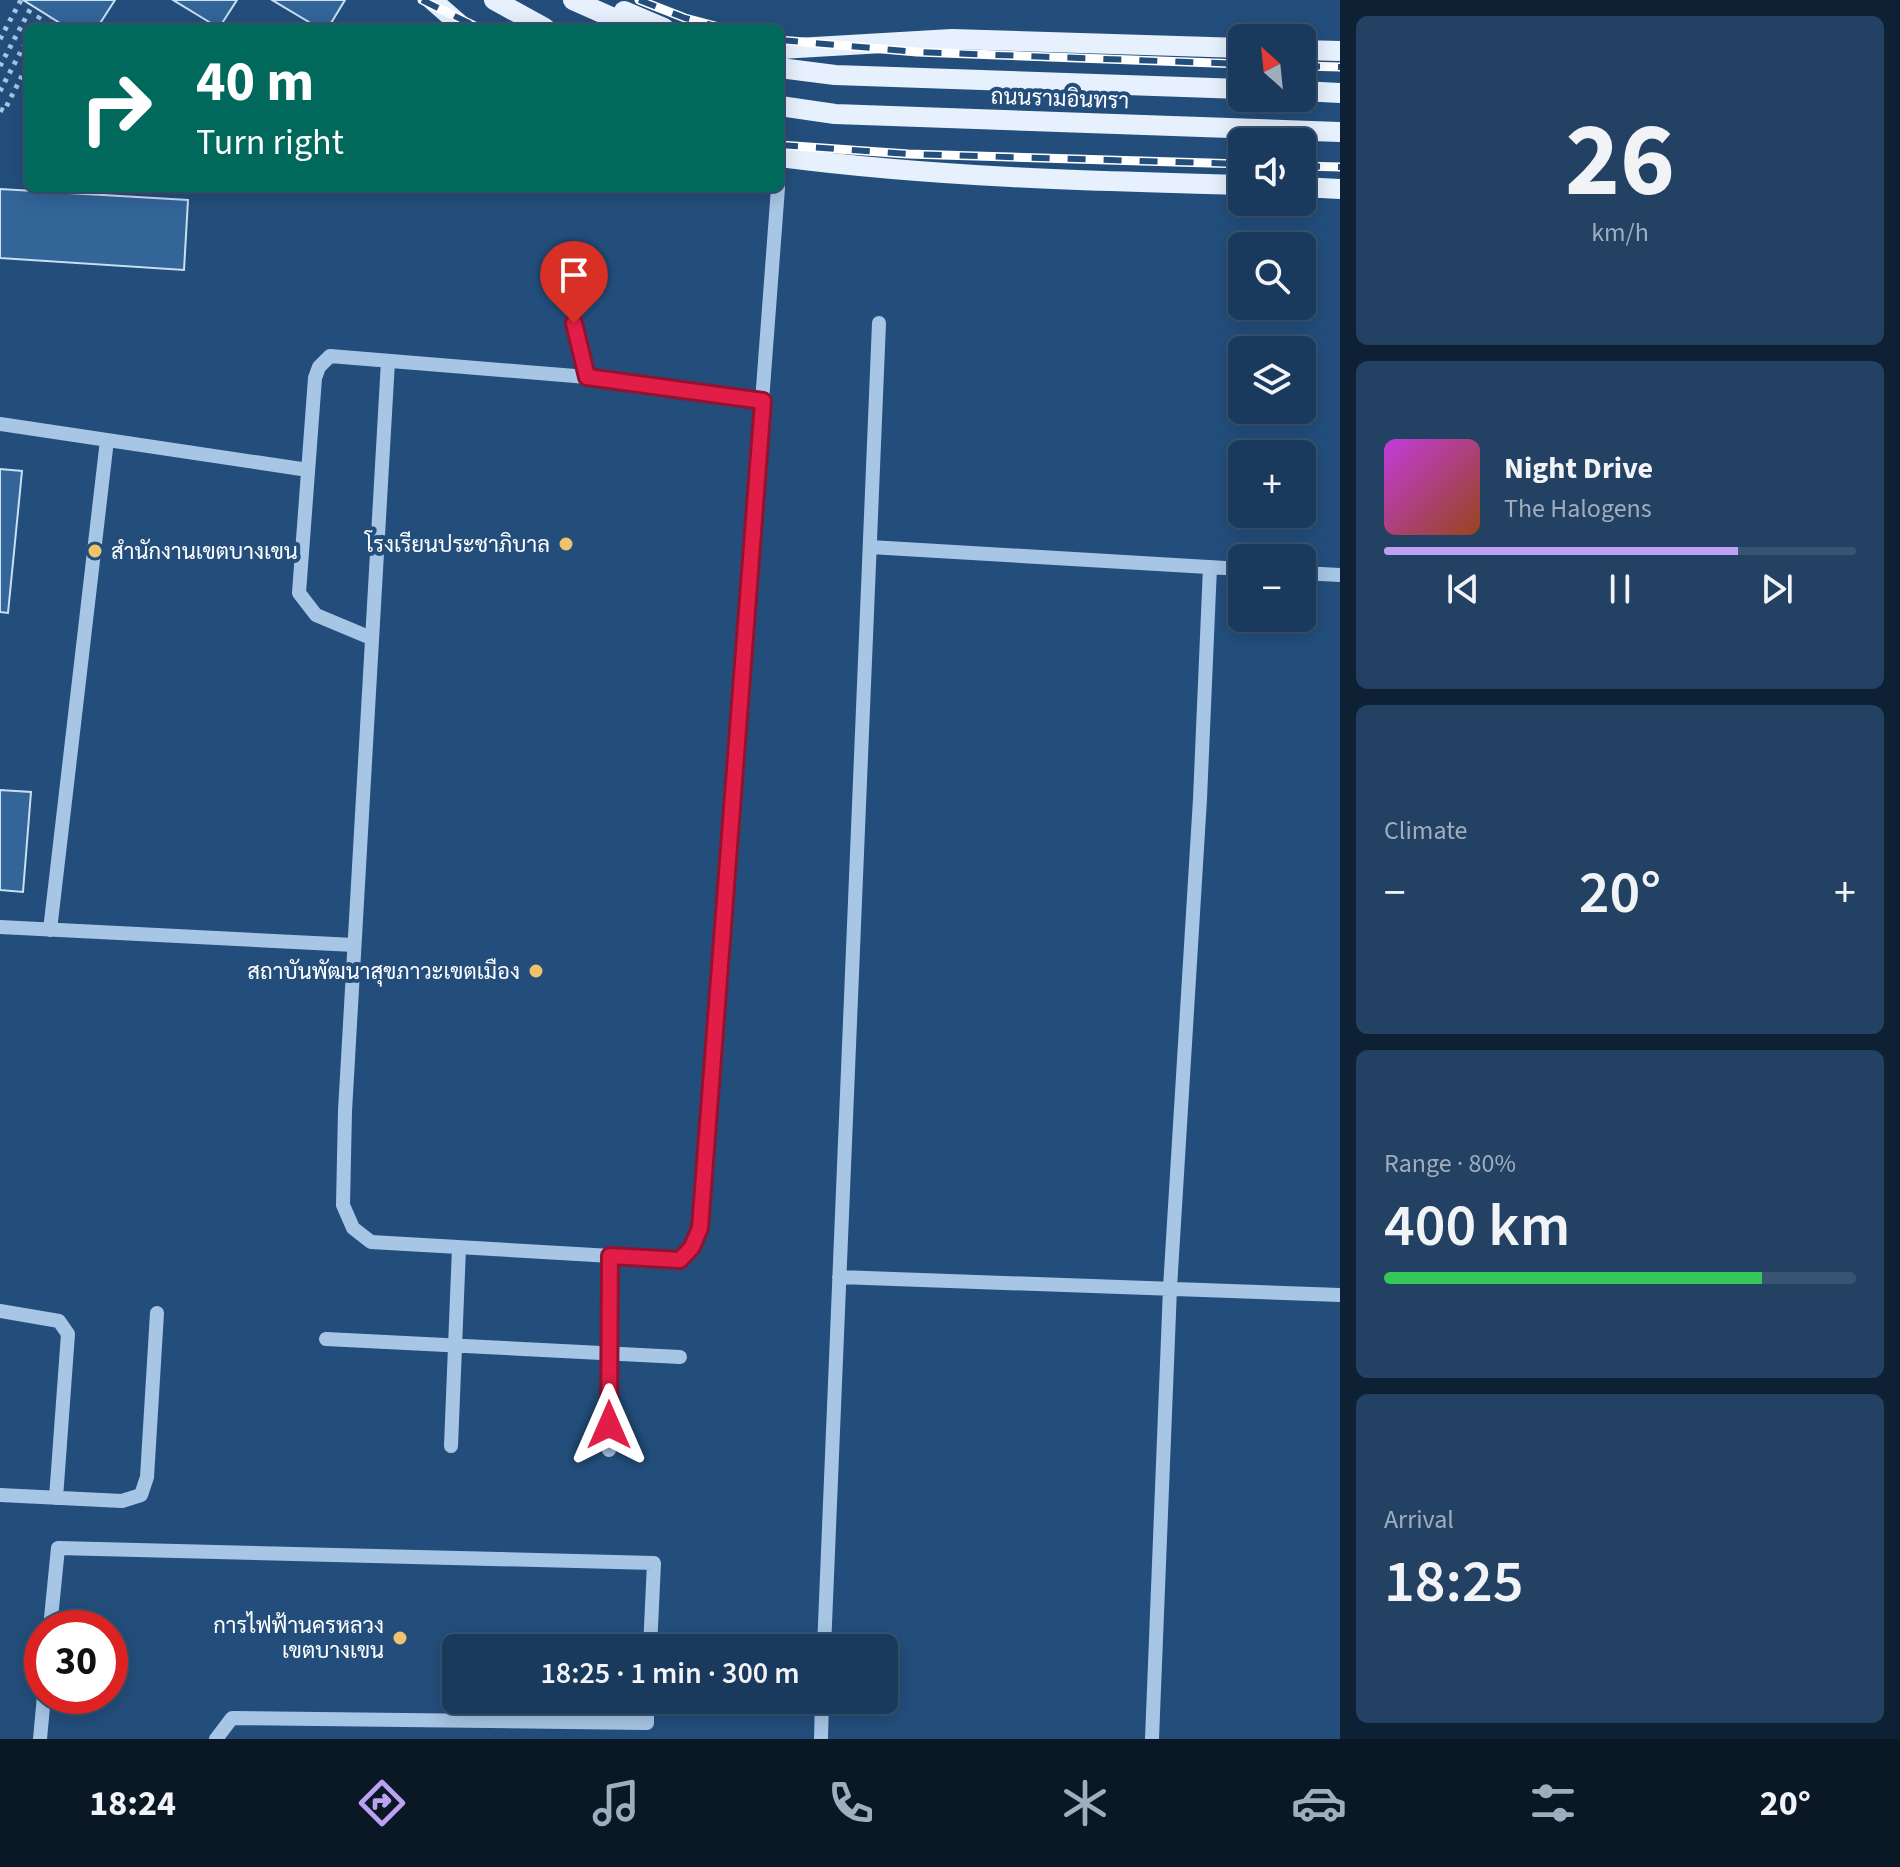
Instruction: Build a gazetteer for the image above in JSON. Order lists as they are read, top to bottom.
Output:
{
  "streets": {
    "main road": ["ถนนรามอินทรา"]
  },
  "places": [
    "โรงเรียนประชาภิบาล",
    "สำนักงานเขตบางเขน",
    "สถาบันพัฒนาสุขภาวะเขตเมือง",
    "การไฟฟ้านครหลวง เขตบางเขน"
  ],
  "north": "top left",
  "page": {
    "tile": [
      ["26", "km/h"],
      "Climate",
      ["Range · 80%", "400 km"],
      ["Arrival", "18:25"]
    ],
    "map_buttons": ["+", "−"],
    "turn": ["40 m", "Turn right"],
    "song": ["Night Drive", "The Halogens"],
    "heat": ["−", "20°", "+"],
    "limit": "30",
    "trip": "18:25 · 1 min · 300 m",
    "tabs": ["18:24", "20°"]
  }
}
